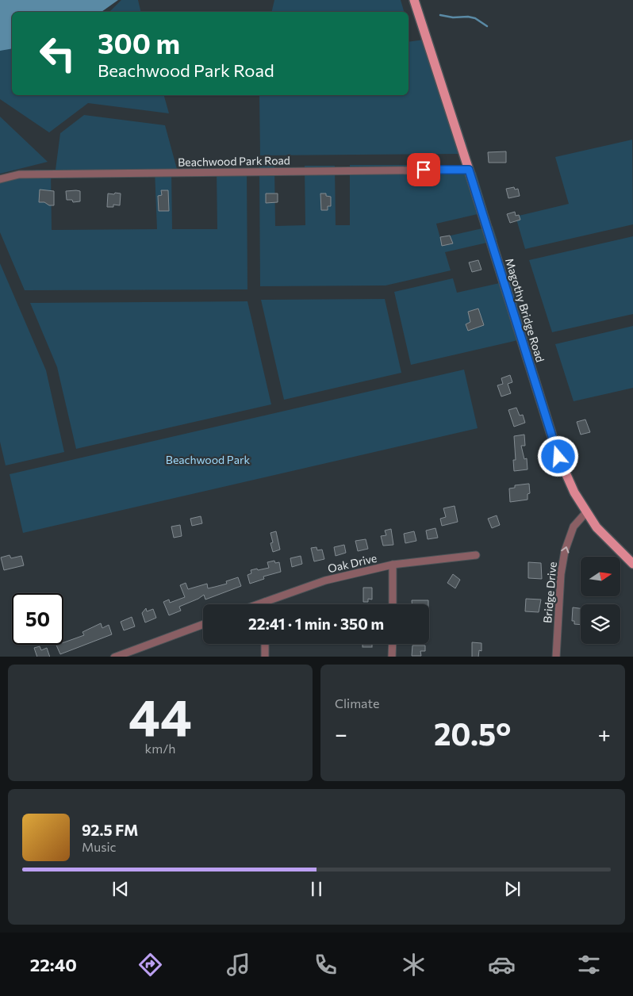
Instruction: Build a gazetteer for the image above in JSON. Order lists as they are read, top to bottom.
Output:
{
  "streets": {
    "main road": ["Magothy Bridge Road"],
    "street": ["Beachwood Park Road", "Oak Drive", "Bridge Drive"]
  },
  "crossings": [
    ["Beachwood Park Road", "Magothy Bridge Road"],
    ["Magothy Bridge Road", "Bridge Drive"]
  ],
  "one_way": ["Bridge Drive"],
  "parks": ["Beachwood Park"],
  "north": "right",
  "page": {
    "turn": ["300 m", "Beachwood Park Road"],
    "limit": "50",
    "trip": "22:41 · 1 min · 350 m",
    "tile": [
      ["44", "km/h"],
      "Climate"
    ],
    "heat": ["−", "20.5°", "+"],
    "song": ["92.5 FM", "Music"],
    "tabs": "22:40"
  }
}
